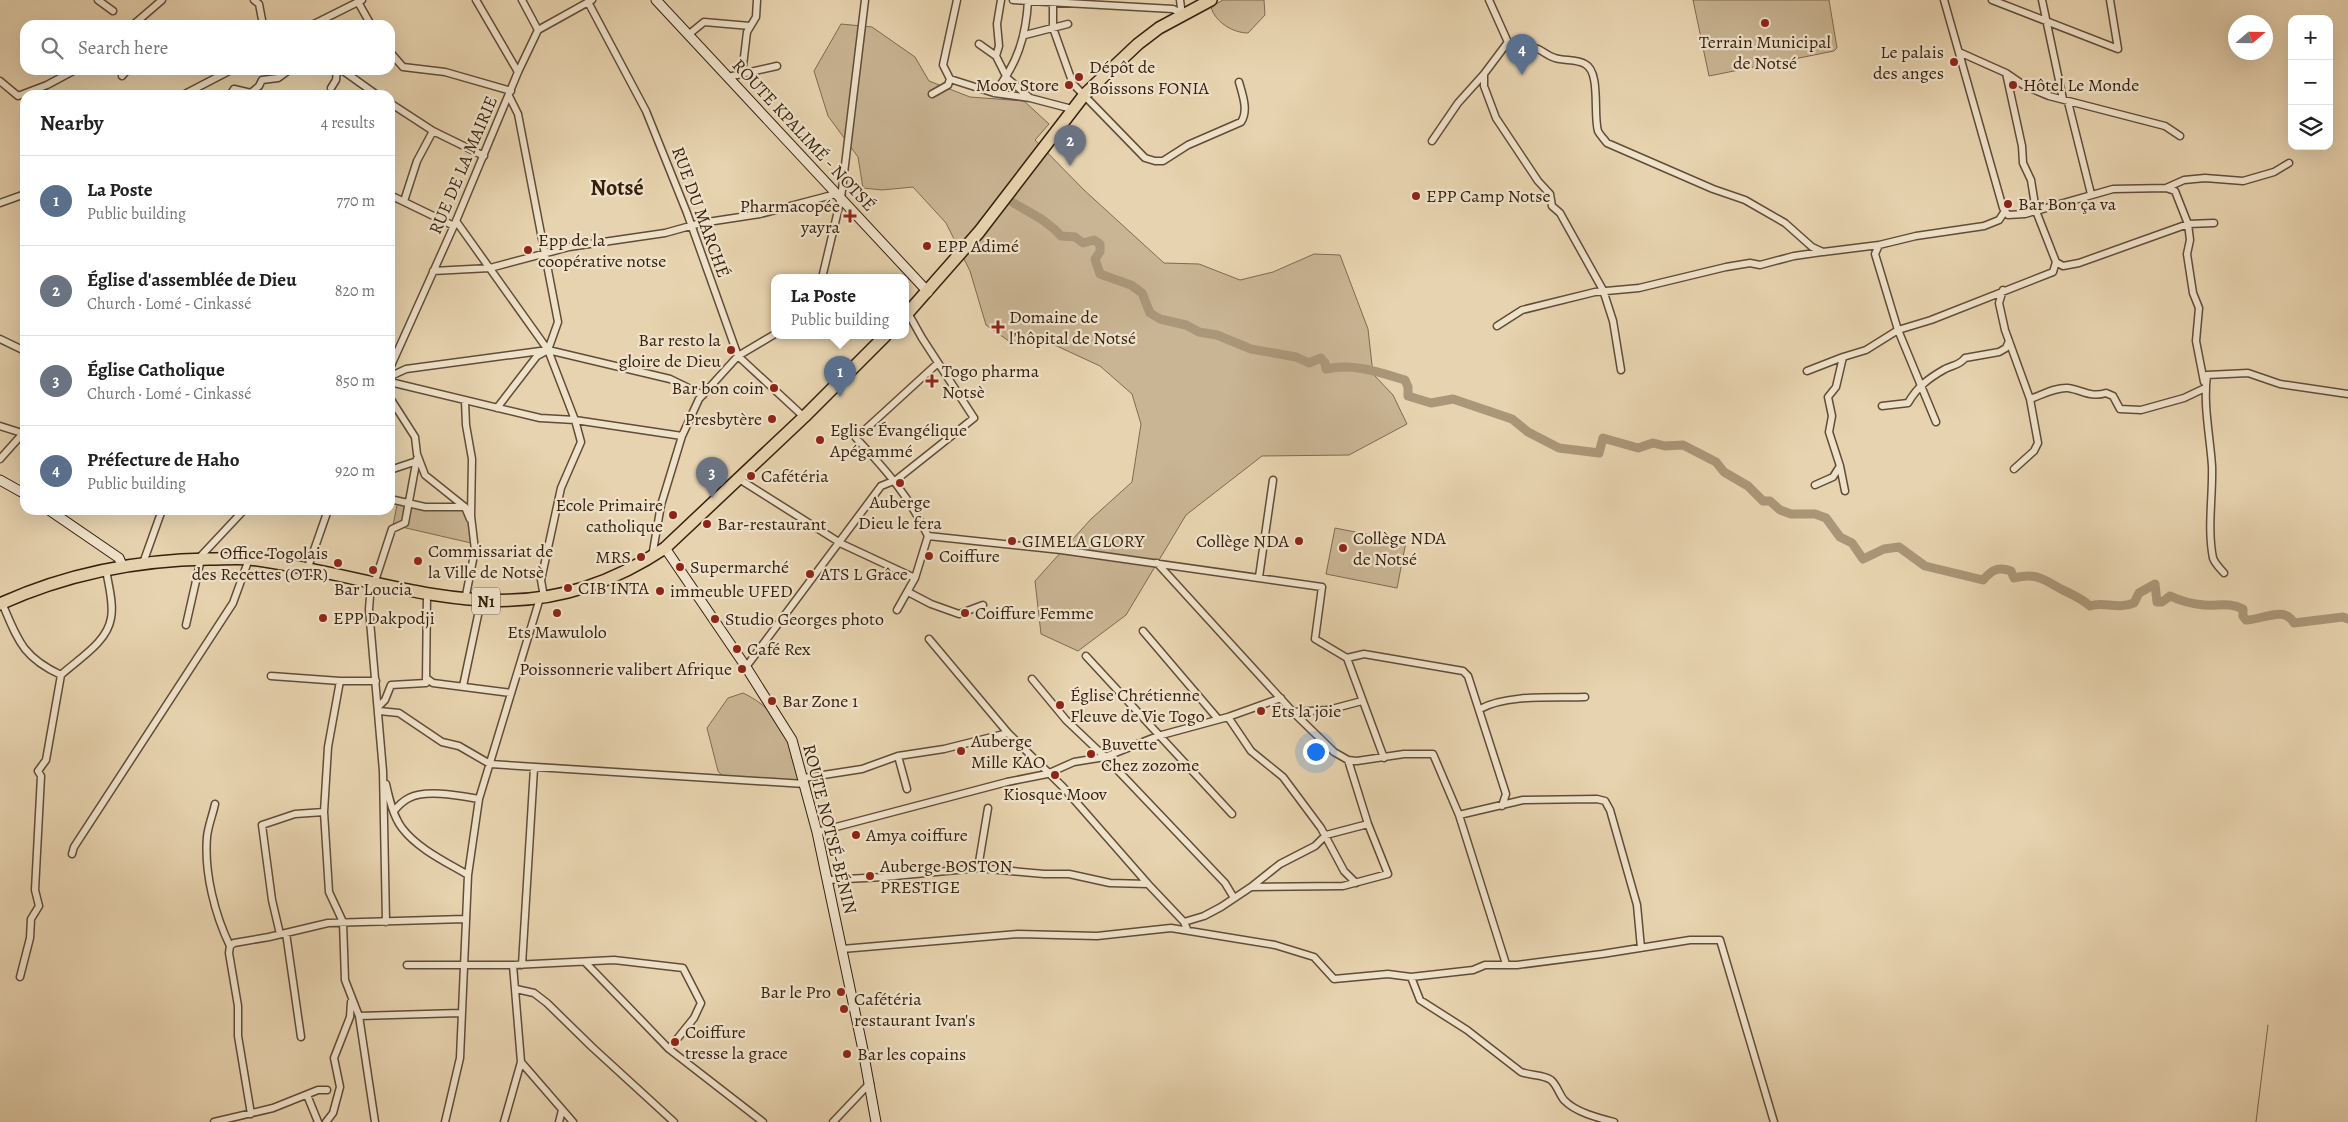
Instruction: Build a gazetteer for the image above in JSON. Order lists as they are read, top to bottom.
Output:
{
  "streets": {
    "highway": ["N1"],
    "main road": ["ROUTE KPALIMÉ - NOTSÉ", "ROUTE NOTSÉ-BÉNIN"],
    "street": ["RUE DE LA MAIRIE", "RUE DU MARCHÉ"]
  },
  "crossings": [
    ["RUE DU MARCHÉ", "N1"],
    ["N1", "ROUTE NOTSÉ-BÉNIN"]
  ],
  "districts": ["Notsé"],
  "places": {
    "other": [
      "Terrain Municipal de Notsé",
      "Le palais des anges",
      "Dépôt de Boissons FONIA",
      "Moov Store",
      "Hôtel Le Monde",
      "EPP Camp Notse",
      "Bar Bon ça va",
      "EPP Adimé",
      "Epp de la coopérative notse",
      "Bar resto la gloire de Dieu",
      "Bar bon coin",
      "Presbytère",
      "Eglise Évangélique Apégammé",
      "Cafétéria",
      "Auberge Dieu le fera",
      "Ecole Primaire catholique",
      "Bar-restaurant",
      "GIMELA GLORY",
      "Collège NDA",
      "Collège NDA de Notsé",
      "Coiffure",
      "MRS",
      "Commissariat de la Ville de Notsè",
      "Office Togolais des Recettes (OTR)",
      "Supermarché",
      "Bar Loucia",
      "ATS L Grâce",
      "CIB INTA",
      "immeuble UFED",
      "Ets Mawulolo",
      "Coiffure Femme",
      "EPP Dakpodji",
      "Studio Georges photo",
      "Café Rex",
      "Poissonnerie valibert Afrique",
      "Bar Zone 1",
      "Église Chrétienne Fleuve de Vie Togo",
      "Ets la joie",
      "Auberge Mille KAO",
      "Buvette Chez zozome",
      "Kiosque Moov",
      "Amya coiffure",
      "Auberge BOSTON PRESTIGE",
      "Bar le Pro",
      "Cafétéria restaurant Ivan's",
      "Coiffure tresse la grace",
      "Bar les copains"
    ],
    "health": ["Pharmacopée yayra", "Domaine de l'hôpital de Notsé", "Togo pharma Notsè"]
  },
  "north": "right",
  "page": {
    "map_buttons": ["+", "−"],
    "search": "Search here",
    "pins": [
      "4",
      "2",
      "1",
      "3"
    ],
    "heading": ["Nearby", "4 results"],
    "list": [
      {
        "mark": "1",
        "name": "La Poste",
        "note": "Public building",
        "value": "770 m"
      },
      {
        "mark": "2",
        "name": "Église d'assemblée de Dieu",
        "note": "Church · Lomé - Cinkassé",
        "value": "820 m"
      },
      {
        "mark": "3",
        "name": "Église Catholique",
        "note": "Church · Lomé - Cinkassé",
        "value": "850 m"
      },
      {
        "mark": "4",
        "name": "Préfecture de Haho",
        "note": "Public building",
        "value": "920 m"
      }
    ],
    "popup": ["La Poste", "Public building"]
  }
}
